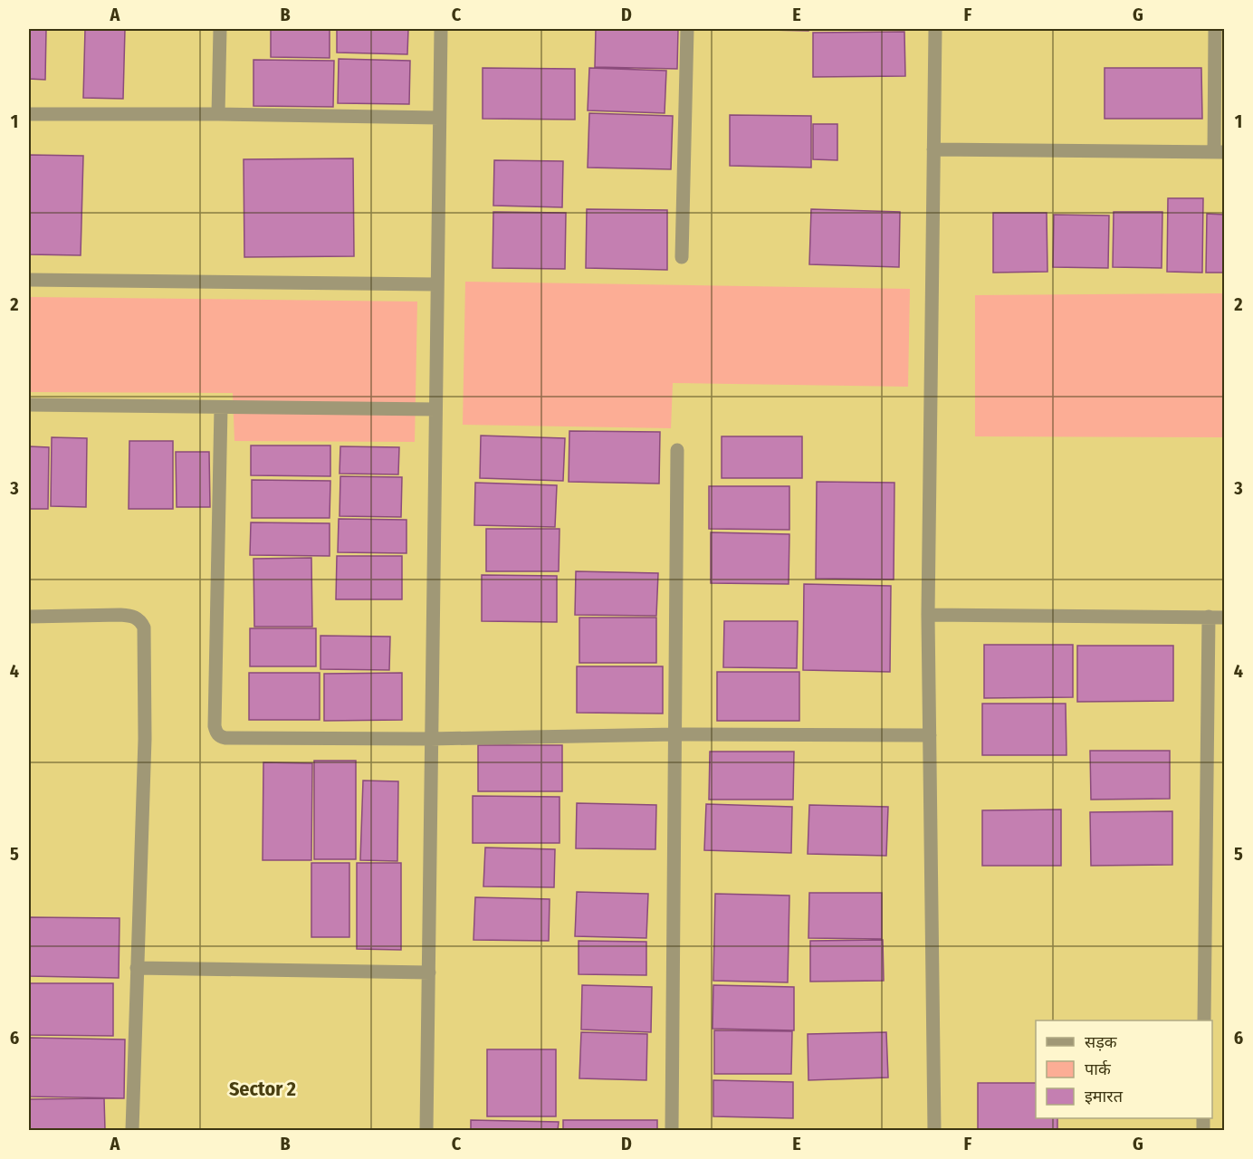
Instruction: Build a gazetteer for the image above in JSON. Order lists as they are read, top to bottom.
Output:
{
  "districts": ["Sector 2"],
  "legend": ["सड़क", "पार्क", "इमारत"],
  "grid": {
    "columns": [
      "A",
      "B",
      "C",
      "D",
      "E",
      "F",
      "G"
    ],
    "rows": [
      "1",
      "2",
      "3",
      "4",
      "5",
      "6"
    ]
  }
}
